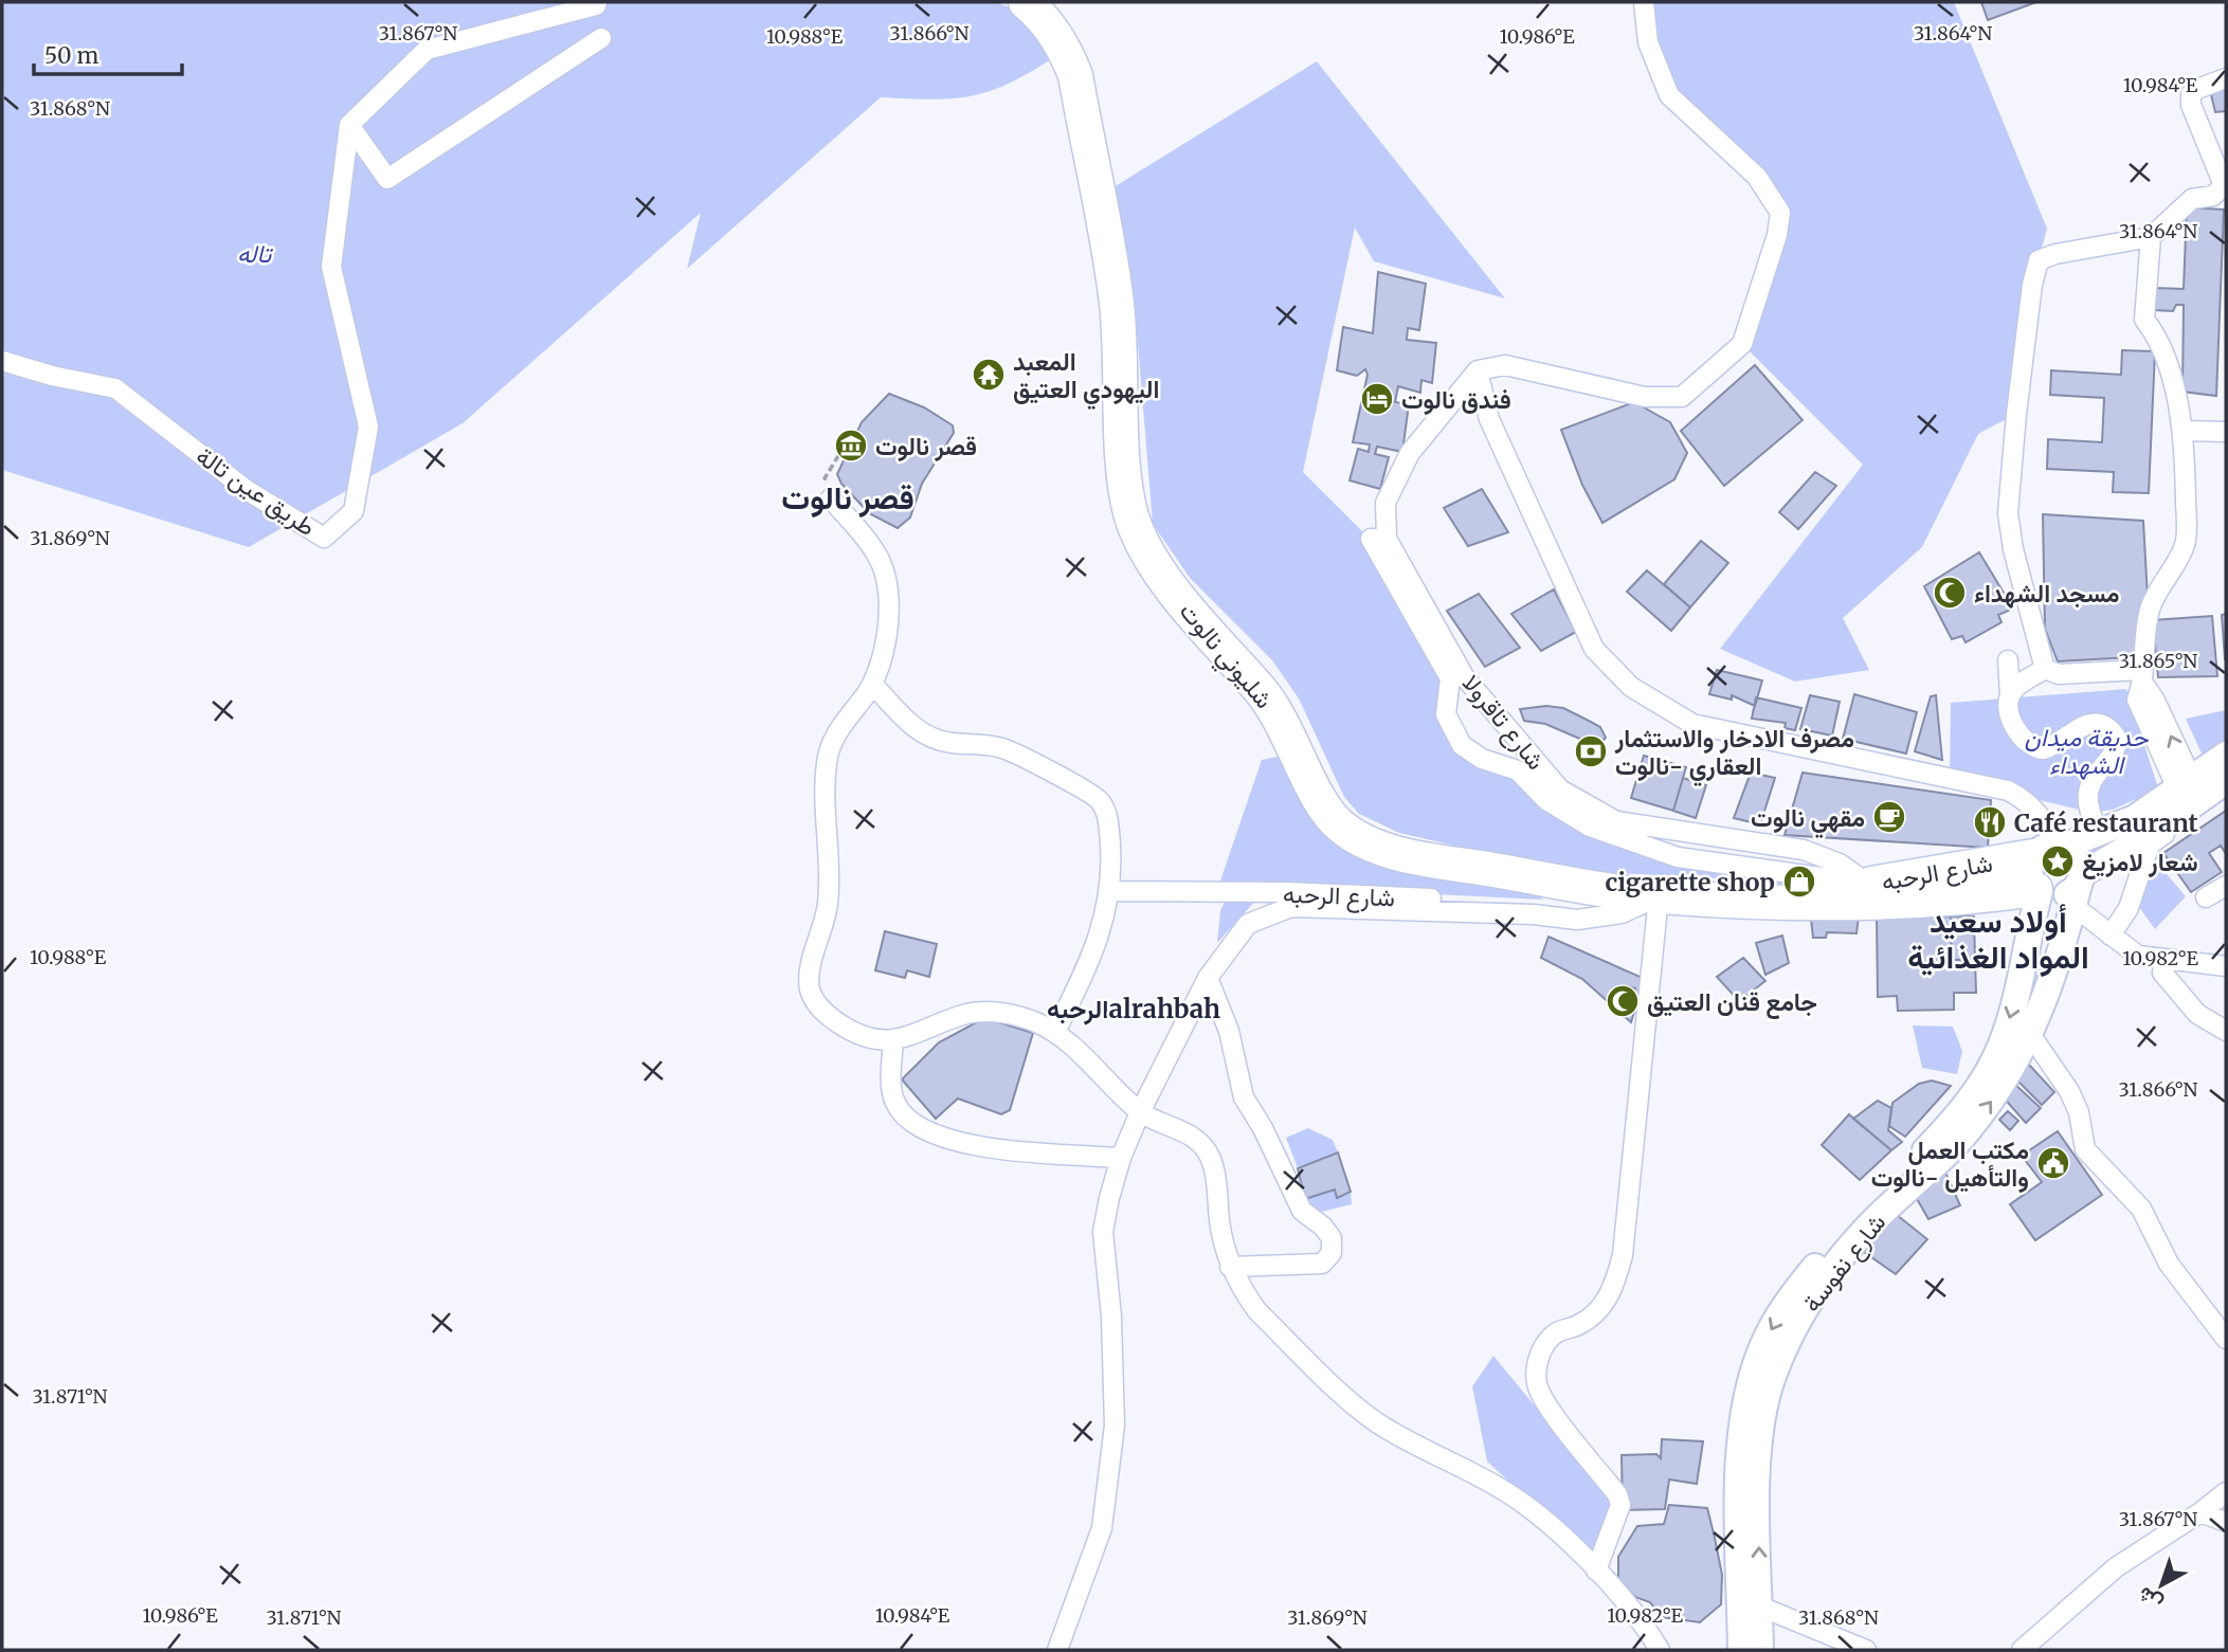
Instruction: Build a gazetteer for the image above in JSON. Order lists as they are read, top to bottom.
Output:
{
  "streets": {
    "highway": ["شليوني نالوت", "شارع الرحبه"],
    "main road": ["شارع نفوسة"],
    "street": ["طريق عين تالة", "شارع تاقرولا"]
  },
  "crossings": [
    ["شليوني نالوت", "شارع الرحبه"],
    ["شارع تاقرولا", "شارع الرحبه"],
    ["شارع الرحبه", "شارع نفوسة"]
  ],
  "districts": ["قصر نالوت", "أولاد سعيد المواد الغذائية", "الرحبهalrahbah"],
  "parks": ["تاله", "حديقة ميدان الشهداء"],
  "places": {
    "temple": ["المعبد اليهودي العتيق"],
    "hotel": ["فندق نالوت"],
    "museum": ["قصر نالوت"],
    "mosque": ["مسجد الشهداء", "جامع قنان العتيق"],
    "bank": ["مصرف الادخار والاستثمار العقاري -نالوت"],
    "cafe": ["مقهي نالوت"],
    "restaurant": ["Café restaurant"],
    "place": ["شعار لامزيغ"],
    "shop": ["cigarette shop"],
    "public building": ["مكتب العمل والتأهيل -نالوت"]
  },
  "scale_bar": "50 m",
  "north": "bottom left",
  "coordinates": [
    "31.864°N",
    "31.867°N",
    "31.866°N",
    "10.988°E",
    "10.986°E",
    "10.984°E",
    "31.868°N",
    "31.869°N",
    "31.865°N",
    "10.982°E",
    "31.871°N"
  ]
}
